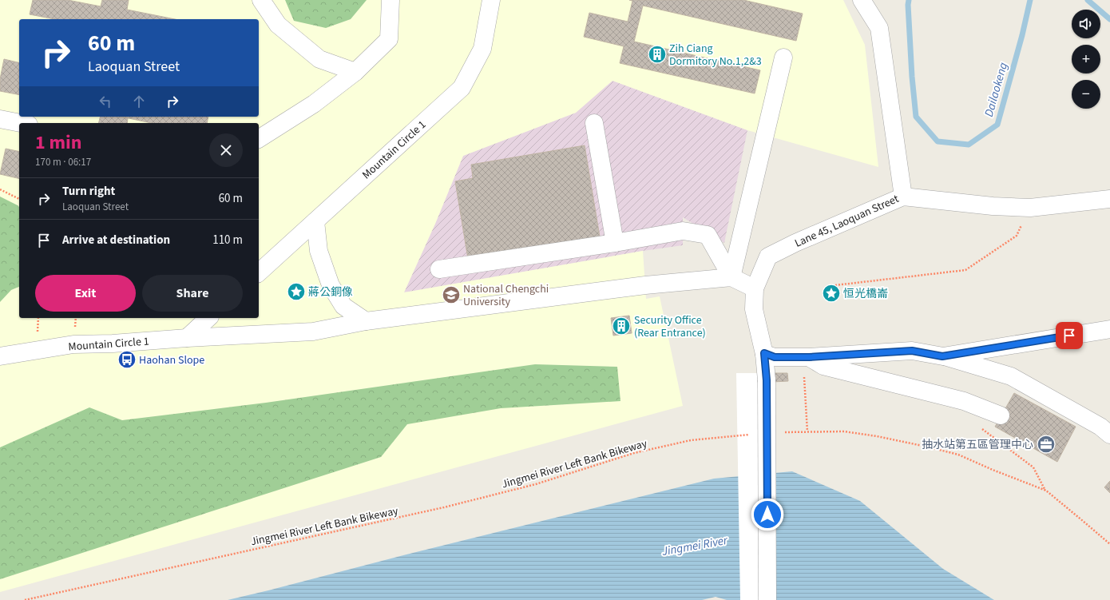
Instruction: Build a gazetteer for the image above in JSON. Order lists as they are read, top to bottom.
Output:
{
  "streets": {
    "street": ["Mountain Circle 1", "Lane 45, Laoquan Street"],
    "path": ["Jingmei River Left Bank Bikeway"]
  },
  "water": ["Dailaokeng", "Jingmei River"],
  "places": {
    "building": ["Zih Ciang Dormitory No.1,2&3", "Security Office (Rear Entrance)"],
    "place": ["蔣公銅像", "恒光橋崙"],
    "school or university": ["National Chengchi University"],
    "bus stop": ["Haohan Slope"],
    "office": ["抽水站第五區管理中心"]
  },
  "page": {
    "map_buttons": ["+", "−"],
    "turn": ["60 m", "Laoquan Street"],
    "heading": ["1 min", "170 m · 06:17"],
    "list": [
      {
        "name": "Turn right",
        "note": "Laoquan Street",
        "value": "60 m"
      },
      {
        "name": "Arrive at destination",
        "value": "110 m"
      }
    ],
    "buttons": ["Exit", "Share"]
  }
}
